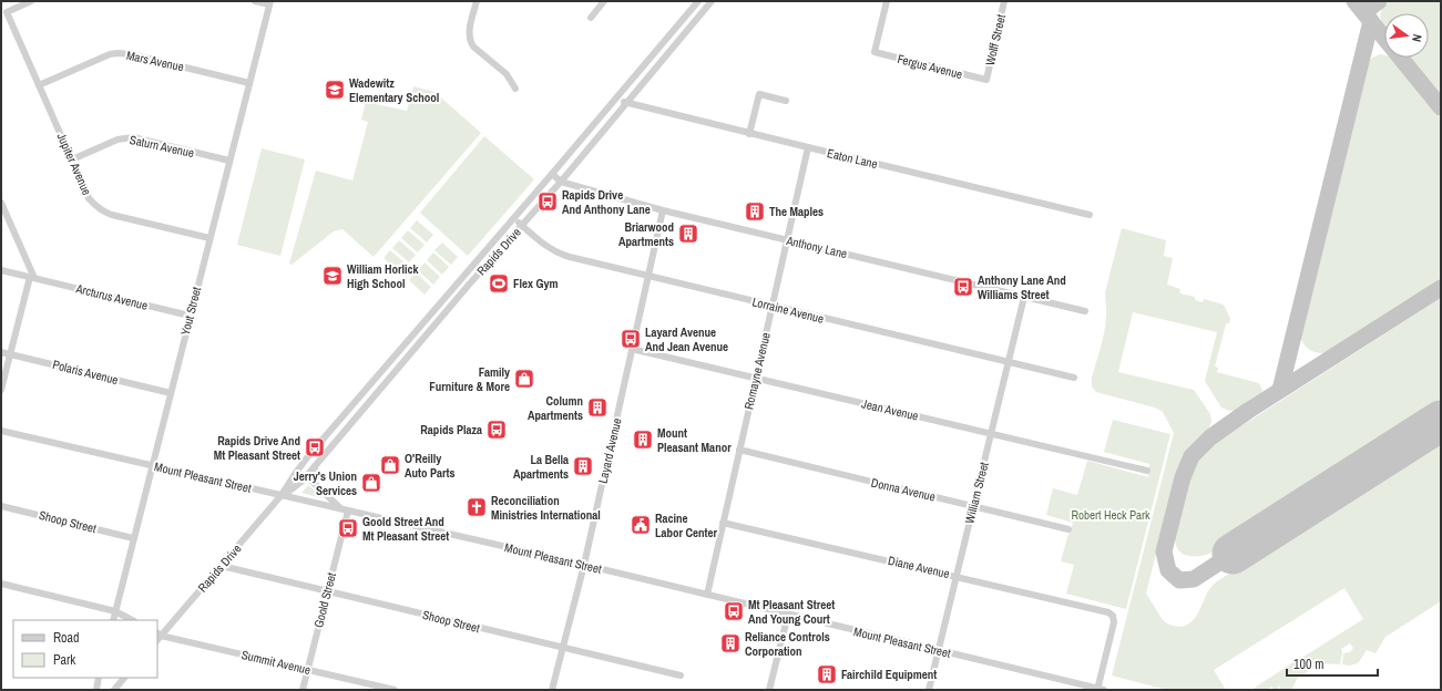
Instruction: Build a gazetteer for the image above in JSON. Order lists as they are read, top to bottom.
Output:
{
  "streets": {
    "street": [
      "Wolff Street",
      "Mars Avenue",
      "Fergus Avenue",
      "Saturn Avenue",
      "Eaton Lane",
      "Jupiter Avenue",
      "Anthony Lane",
      "Rapids Drive",
      "Arcturus Avenue",
      "Lorraine Avenue",
      "Yout Street",
      "Romayne Avenue",
      "Polaris Avenue",
      "Jean Avenue",
      "Layard Avenue",
      "Mount Pleasant Street",
      "Donna Avenue",
      "William Street",
      "Shoop Street",
      "Diane Avenue",
      "Goold Street",
      "Summit Avenue"
    ]
  },
  "crossings": [
    ["Wolff Street", "Fergus Avenue"],
    ["Mars Avenue", "Jupiter Avenue"],
    ["Mars Avenue", "Yout Street"],
    ["Saturn Avenue", "Jupiter Avenue"],
    ["Saturn Avenue", "Yout Street"],
    ["Eaton Lane", "Rapids Drive"],
    ["Eaton Lane", "Romayne Avenue"],
    ["Jupiter Avenue", "Yout Street"],
    ["Anthony Lane", "Rapids Drive"],
    ["Anthony Lane", "Romayne Avenue"],
    ["Anthony Lane", "Layard Avenue"],
    ["Anthony Lane", "William Street"],
    ["Rapids Drive", "Lorraine Avenue"],
    ["Rapids Drive", "Mount Pleasant Street"],
    ["Rapids Drive", "Shoop Street"],
    ["Rapids Drive", "Summit Avenue"],
    ["Arcturus Avenue", "Yout Street"],
    ["Lorraine Avenue", "Romayne Avenue"],
    ["Lorraine Avenue", "Layard Avenue"],
    ["Lorraine Avenue", "William Street"],
    ["Yout Street", "Polaris Avenue"],
    ["Yout Street", "Mount Pleasant Street"],
    ["Yout Street", "Shoop Street"],
    ["Romayne Avenue", "Jean Avenue"],
    ["Romayne Avenue", "Mount Pleasant Street"],
    ["Romayne Avenue", "Donna Avenue"],
    ["Romayne Avenue", "Diane Avenue"],
    ["Jean Avenue", "Layard Avenue"],
    ["Jean Avenue", "William Street"],
    ["Layard Avenue", "Mount Pleasant Street"],
    ["Layard Avenue", "Shoop Street"],
    ["Mount Pleasant Street", "William Street"],
    ["Mount Pleasant Street", "Diane Avenue"],
    ["Mount Pleasant Street", "Goold Street"],
    ["Donna Avenue", "William Street"],
    ["William Street", "Diane Avenue"],
    ["Shoop Street", "Goold Street"],
    ["Goold Street", "Summit Avenue"]
  ],
  "parks": ["Robert Heck Park"],
  "places": {
    "school or university": ["Wadewitz Elementary School", "William Horlick High School"],
    "bus stop": [
      "Rapids Drive And Anthony Lane",
      "Anthony Lane And Williams Street",
      "Layard Avenue And Jean Avenue",
      "Rapids Plaza",
      "Rapids Drive And Mt Pleasant Street",
      "Goold Street And Mt Pleasant Street",
      "Mt Pleasant Street And Young Court"
    ],
    "building": [
      "The Maples",
      "Briarwood Apartments",
      "Column Apartments",
      "Mount Pleasant Manor",
      "La Bella Apartments",
      "Reliance Controls Corporation",
      "Fairchild Equipment"
    ],
    "sports": ["Flex Gym"],
    "shop": ["Family Furniture & More", "O'Reilly Auto Parts", "Jerry's Union Services"],
    "church": ["Reconciliation Ministries International"],
    "public building": ["Racine Labor Center"]
  },
  "legend": ["Road", "Park"],
  "scale_bar": "100 m",
  "north": "right"
}
